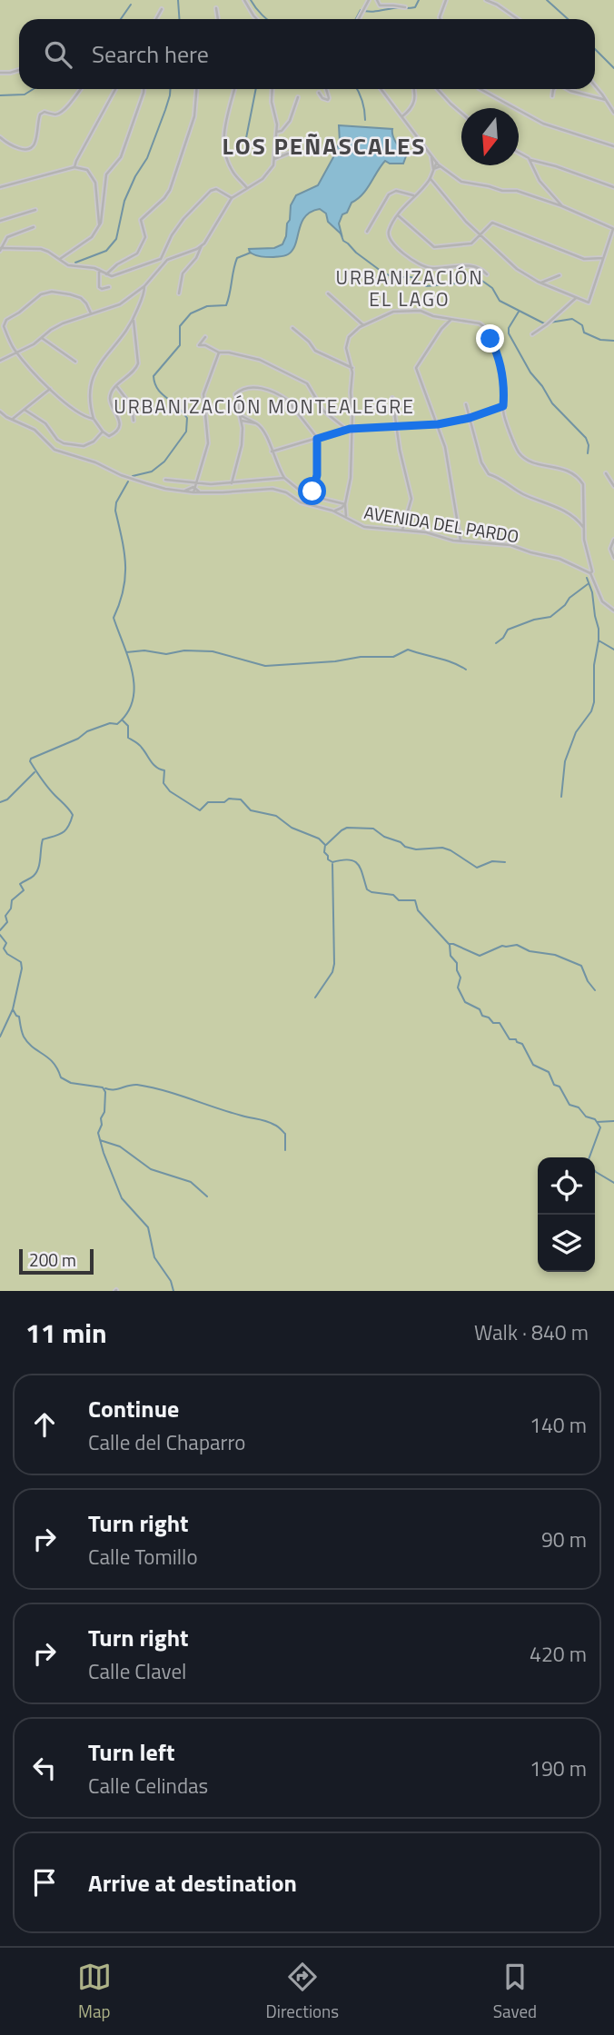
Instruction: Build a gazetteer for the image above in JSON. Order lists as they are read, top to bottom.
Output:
{
  "streets": {
    "street": ["AVENIDA DEL PARDO"]
  },
  "districts": ["LOS PEÑASCALES", "URBANIZACIÓN EL LAGO", "URBANIZACIÓN MONTEALEGRE"],
  "scale_bar": "200 m",
  "north": "bottom",
  "page": {
    "search": "Search here",
    "scale": "200 m",
    "heading": ["11 min", "Walk · 840 m"],
    "list": [
      ["Continue", "Calle del Chaparro", "140 m"],
      ["Turn right", "Calle Tomillo", "90 m"],
      ["Turn right", "Calle Clavel", "420 m"],
      ["Turn left", "Calle Celindas", "190 m"],
      "Arrive at destination"
    ],
    "nav": ["Map", "Directions", "Saved"]
  }
}
